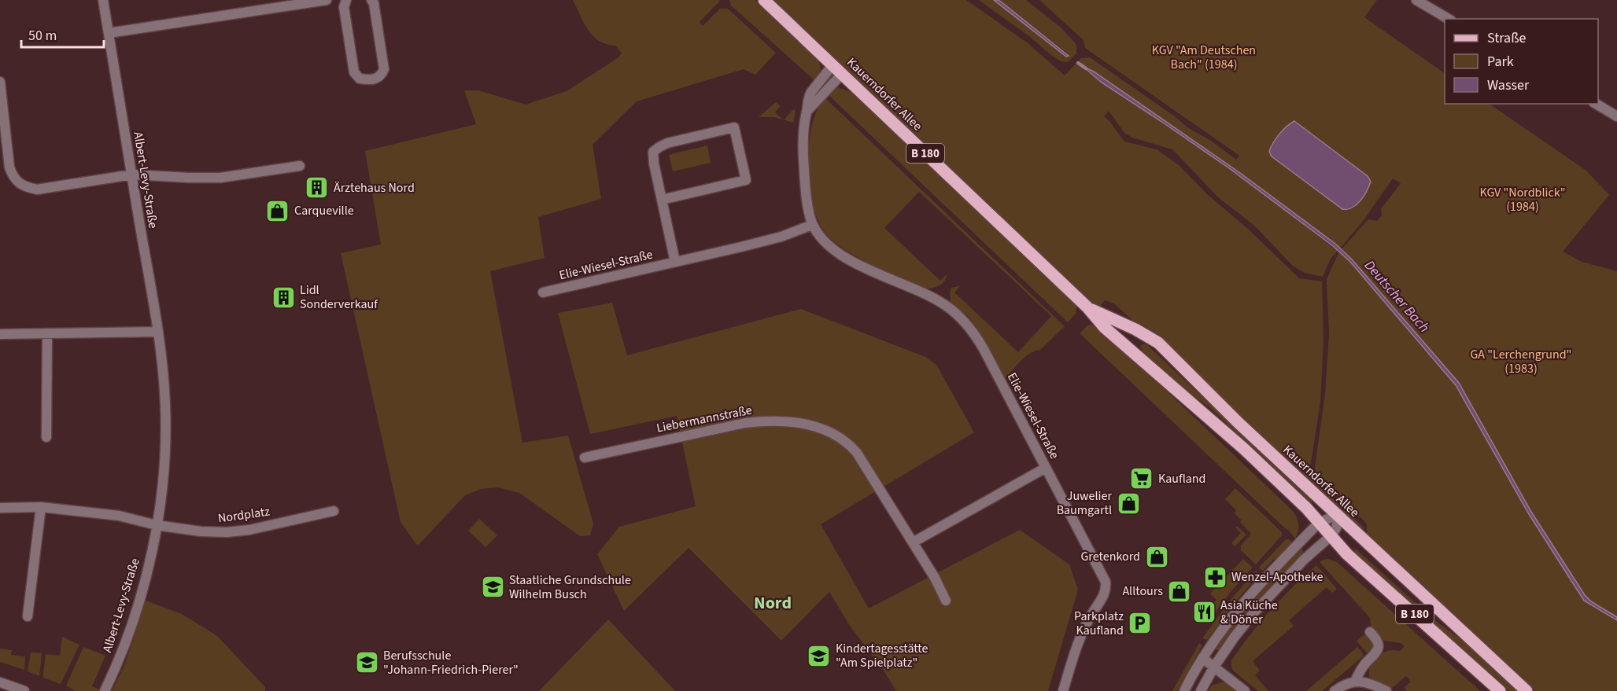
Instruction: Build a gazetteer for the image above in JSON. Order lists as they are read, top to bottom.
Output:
{
  "streets": {
    "main road": ["Kauerndorfer Allee", "B 180"],
    "street": [
      "Albert-Levy-Straße",
      "Elie-Wiesel-Straße",
      "Liebermannstraße",
      "Nordplatz"
    ]
  },
  "crossings": [
    ["Kauerndorfer Allee", "Elie-Wiesel-Straße"],
    ["Albert-Levy-Straße", "Nordplatz"]
  ],
  "districts": ["Nord"],
  "water": ["Deutscher Bach"],
  "parks": ["KGV \"Am Deutschen Bach\" (1984)", "KGV \"Nordblick\" (1984)", "GA \"Lerchengrund\" (1983)"],
  "places": {
    "building": ["Ärztehaus Nord", "Lidl Sonderverkauf"],
    "shop": [
      "Carqueville",
      "Juwelier Baumgartl",
      "Gretenkord",
      "Alltours"
    ],
    "supermarket": ["Kaufland"],
    "pharmacy": ["Wenzel-Apotheke"],
    "school or university": ["Staatliche Grundschule Wilhelm Busch", "Kindertagesstätte \"Am Spielplatz\"", "Berufsschule \"Johann-Friedrich-Pierer\""],
    "restaurant": ["Asia Küche & Döner"],
    "parking": ["Parkplatz Kaufland"]
  },
  "legend": ["Straße", "Park", "Wasser"],
  "scale_bar": "50 m"
}
